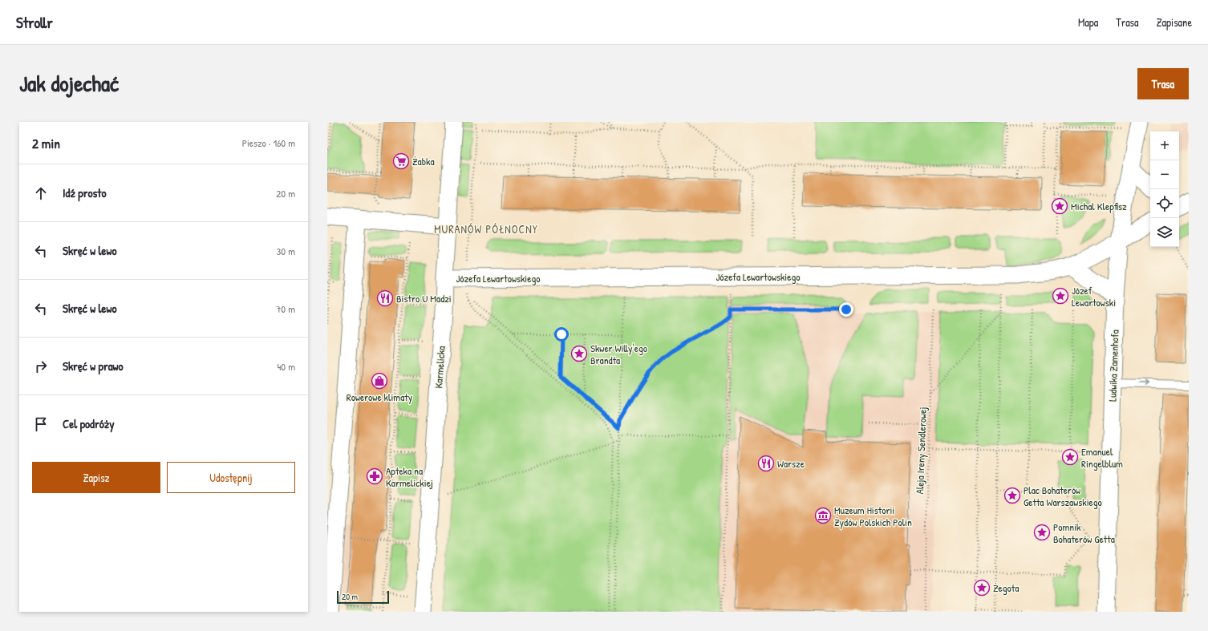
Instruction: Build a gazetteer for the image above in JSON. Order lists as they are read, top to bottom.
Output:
{
  "streets": {
    "street": ["Józefa Lewartowskiego", "Ludwika Zamenhofa", "Karmelicka"],
    "path": ["Aleja Ireny Sendlerowej"]
  },
  "crossings": [
    ["Józefa Lewartowskiego", "Ludwika Zamenhofa"],
    ["Józefa Lewartowskiego", "Karmelicka"]
  ],
  "districts": ["MURANÓW PÓŁNOCNY"],
  "places": {
    "supermarket": ["Żabka"],
    "place": [
      "Michal Klepfisz",
      "Józef Lewartowski",
      "Skwer Willy'ego Brandta",
      "Emanuel Ringelblum",
      "Plac Bohaterów Getta Warszawskiego",
      "Pomnik Bohaterów Getta",
      "Żegota"
    ],
    "restaurant": ["Bistro U Madzi", "Warsze"],
    "shop": ["Rowerowe klimaty"],
    "pharmacy": ["Apteka na Karmelickiej"],
    "museum": ["Muzeum Historii Żydów Polskich Polin"]
  },
  "scale_bar": "20 m",
  "page": {
    "header": "Strollr",
    "nav": ["Mapa", "Trasa", "Zapisane"],
    "title": "Jak dojechać",
    "buttons": [
      "Trasa",
      ["Zapisz", "Udostępnij"]
    ],
    "heading": ["2 min", "Pieszo · 160 m"],
    "map_buttons": ["+", "−"],
    "list": [
      ["Idź prosto", "20 m"],
      ["Skręć w lewo", "30 m"],
      ["Skręć w lewo", "70 m"],
      ["Skręć w prawo", "40 m"],
      "Cel podróży"
    ],
    "scale": "20 m"
  }
}
